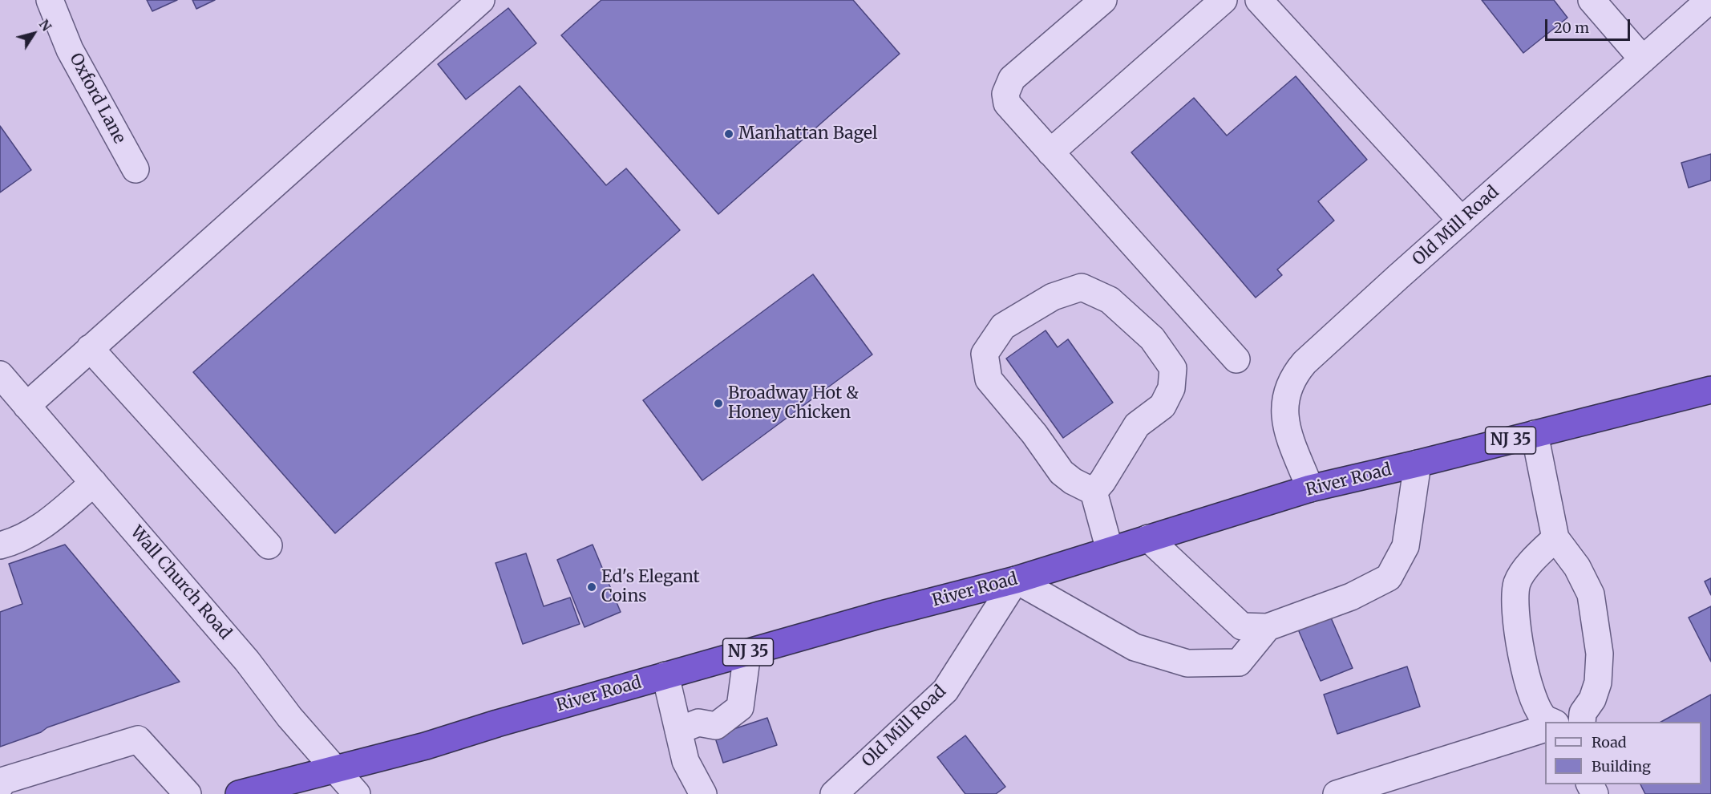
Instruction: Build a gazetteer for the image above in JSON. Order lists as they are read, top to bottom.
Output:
{
  "streets": {
    "highway": ["NJ 35", "River Road"],
    "street": ["Oxford Lane", "Old Mill Road", "Wall Church Road"]
  },
  "crossings": [
    ["Old Mill Road", "River Road"],
    ["River Road", "Wall Church Road"]
  ],
  "places": ["Manhattan Bagel", "Broadway Hot & Honey Chicken", "Ed's Elegant Coins"],
  "legend": ["Road", "Building"],
  "scale_bar": "20 m",
  "north": "top right"
}
